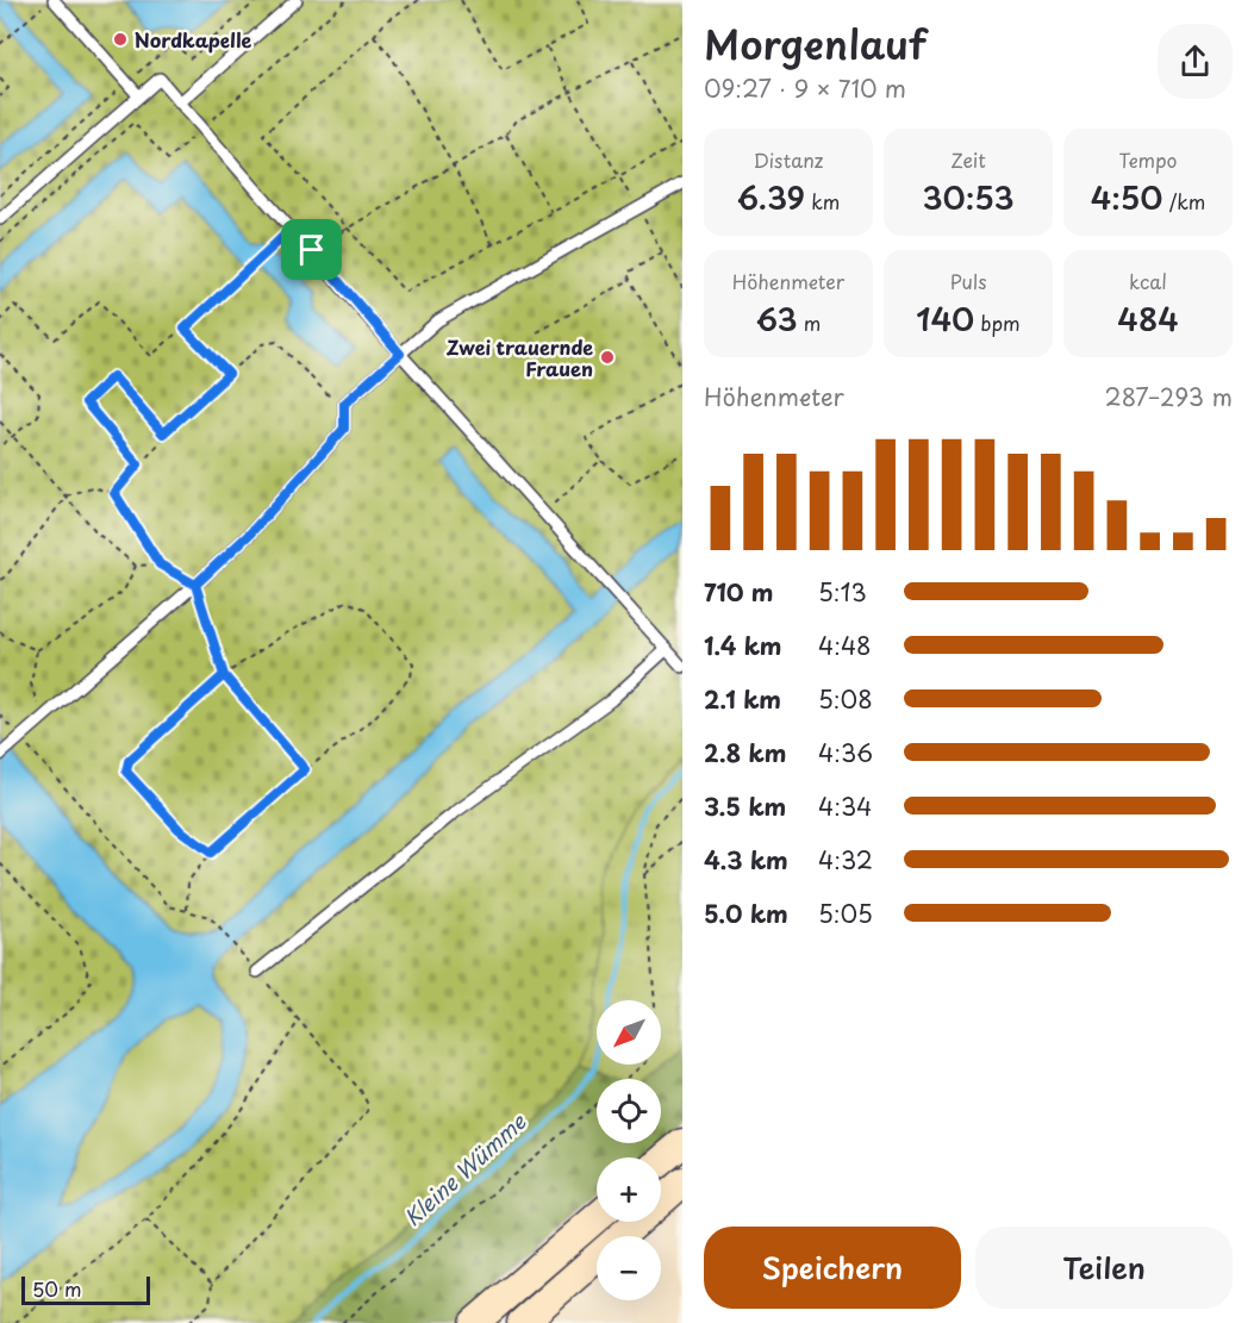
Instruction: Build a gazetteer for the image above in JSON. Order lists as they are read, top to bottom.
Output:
{
  "water": ["Kleine Wümme"],
  "places": ["Nordkapelle", "Zwei trauernde Frauen"],
  "scale_bar": "50 m",
  "north": "bottom left",
  "page": {
    "heading": ["Morgenlauf", "09:27 · 9 × 710 m"],
    "stats": [
      ["Distanz", "6.39 km"],
      ["Zeit", "30:53"],
      ["Tempo", "4:50 /km"],
      ["Höhenmeter", "63 m"],
      ["Puls", "140 bpm"],
      ["kcal", "484"]
    ],
    "chart": ["Höhenmeter", "287–293 m"],
    "list": [
      {
        "name": "710 m",
        "note": "5:13"
      },
      {
        "name": "1.4 km",
        "note": "4:48"
      },
      {
        "name": "2.1 km",
        "note": "5:08"
      },
      {
        "name": "2.8 km",
        "note": "4:36"
      },
      {
        "name": "3.5 km",
        "note": "4:34"
      },
      {
        "name": "4.3 km",
        "note": "4:32"
      },
      {
        "name": "5.0 km",
        "note": "5:05"
      }
    ],
    "map_buttons": ["+", "−"],
    "buttons": ["Speichern", "Teilen"],
    "scale": "50 m"
  }
}
